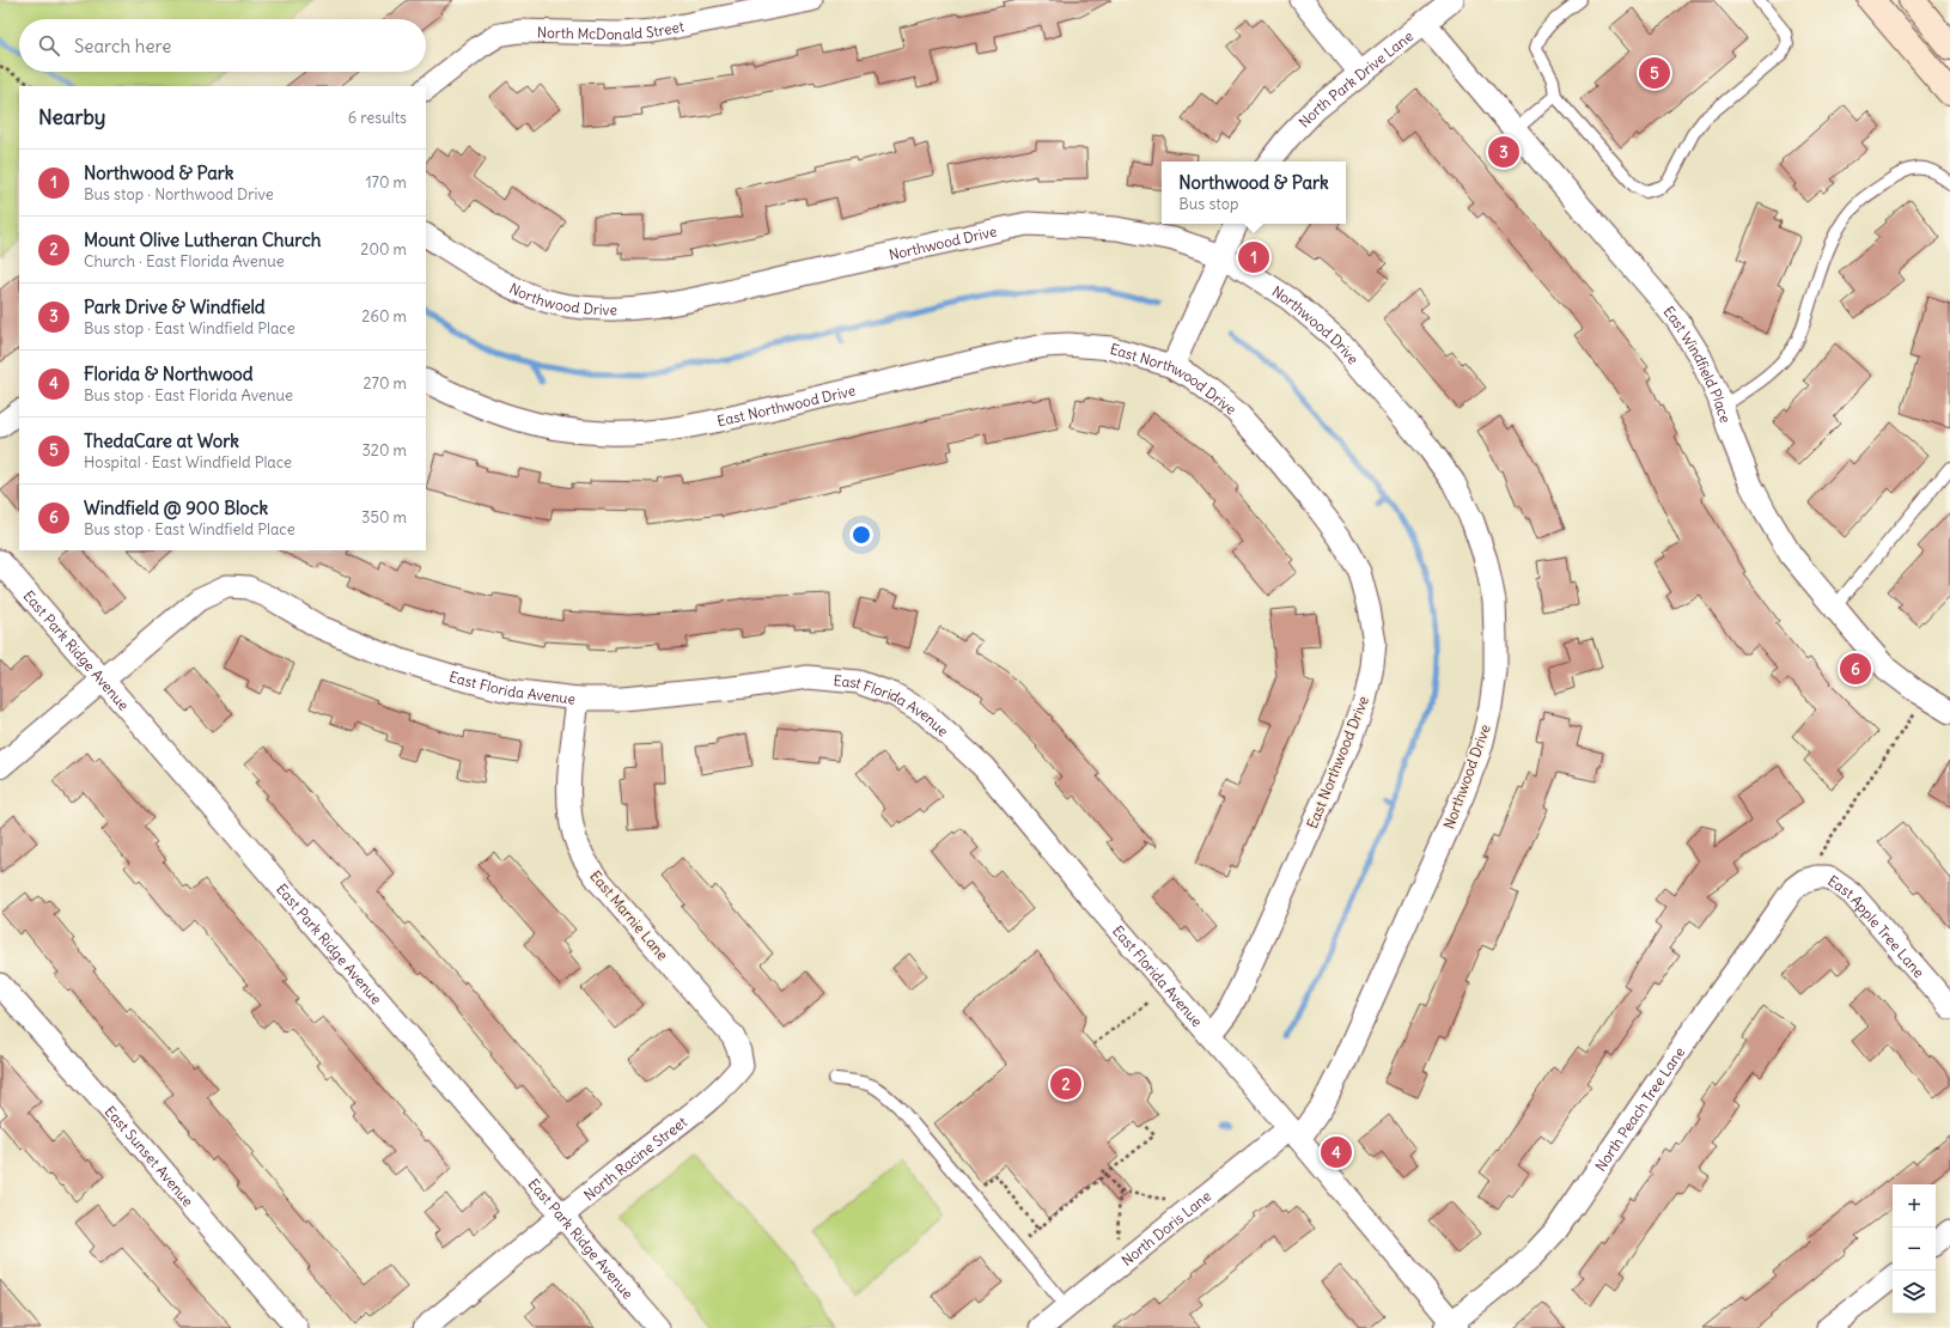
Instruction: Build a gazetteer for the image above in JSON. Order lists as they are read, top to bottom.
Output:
{
  "streets": {
    "street": [
      "North McDonald Street",
      "North Park Drive Lane",
      "Northwood Drive",
      "East Windfield Place",
      "East Northwood Drive",
      "East Park Ridge Avenue",
      "East Florida Avenue",
      "East Marnie Lane",
      "East Apple Tree Lane",
      "North Peach Tree Lane",
      "East Sunset Avenue",
      "North Racine Street",
      "North Doris Lane"
    ]
  },
  "crossings": [
    ["North Park Drive Lane", "East Windfield Place"],
    ["Northwood Drive", "East Florida Avenue"],
    ["Northwood Drive", "North Doris Lane"],
    ["East Northwood Drive", "East Florida Avenue"],
    ["East Park Ridge Avenue", "East Florida Avenue"],
    ["East Park Ridge Avenue", "North Racine Street"],
    ["East Florida Avenue", "East Marnie Lane"],
    ["East Florida Avenue", "North Peach Tree Lane"],
    ["East Florida Avenue", "North Doris Lane"],
    ["East Marnie Lane", "North Racine Street"],
    ["East Apple Tree Lane", "North Peach Tree Lane"]
  ],
  "page": {
    "search": "Search here",
    "pins": [
      "5",
      "3",
      "1",
      "6",
      "2",
      "4"
    ],
    "heading": ["Nearby", "6 results"],
    "list": [
      {
        "mark": "1",
        "name": "Northwood & Park",
        "note": "Bus stop · Northwood Drive",
        "value": "170 m"
      },
      {
        "mark": "2",
        "name": "Mount Olive Lutheran Church",
        "note": "Church · East Florida Avenue",
        "value": "200 m"
      },
      {
        "mark": "3",
        "name": "Park Drive & Windfield",
        "note": "Bus stop · East Windfield Place",
        "value": "260 m"
      },
      {
        "mark": "4",
        "name": "Florida & Northwood",
        "note": "Bus stop · East Florida Avenue",
        "value": "270 m"
      },
      {
        "mark": "5",
        "name": "ThedaCare at Work",
        "note": "Hospital · East Windfield Place",
        "value": "320 m"
      },
      {
        "mark": "6",
        "name": "Windfield @ 900 Block",
        "note": "Bus stop · East Windfield Place",
        "value": "350 m"
      }
    ],
    "popup": ["Northwood & Park", "Bus stop"],
    "map_buttons": ["+", "−"]
  }
}
